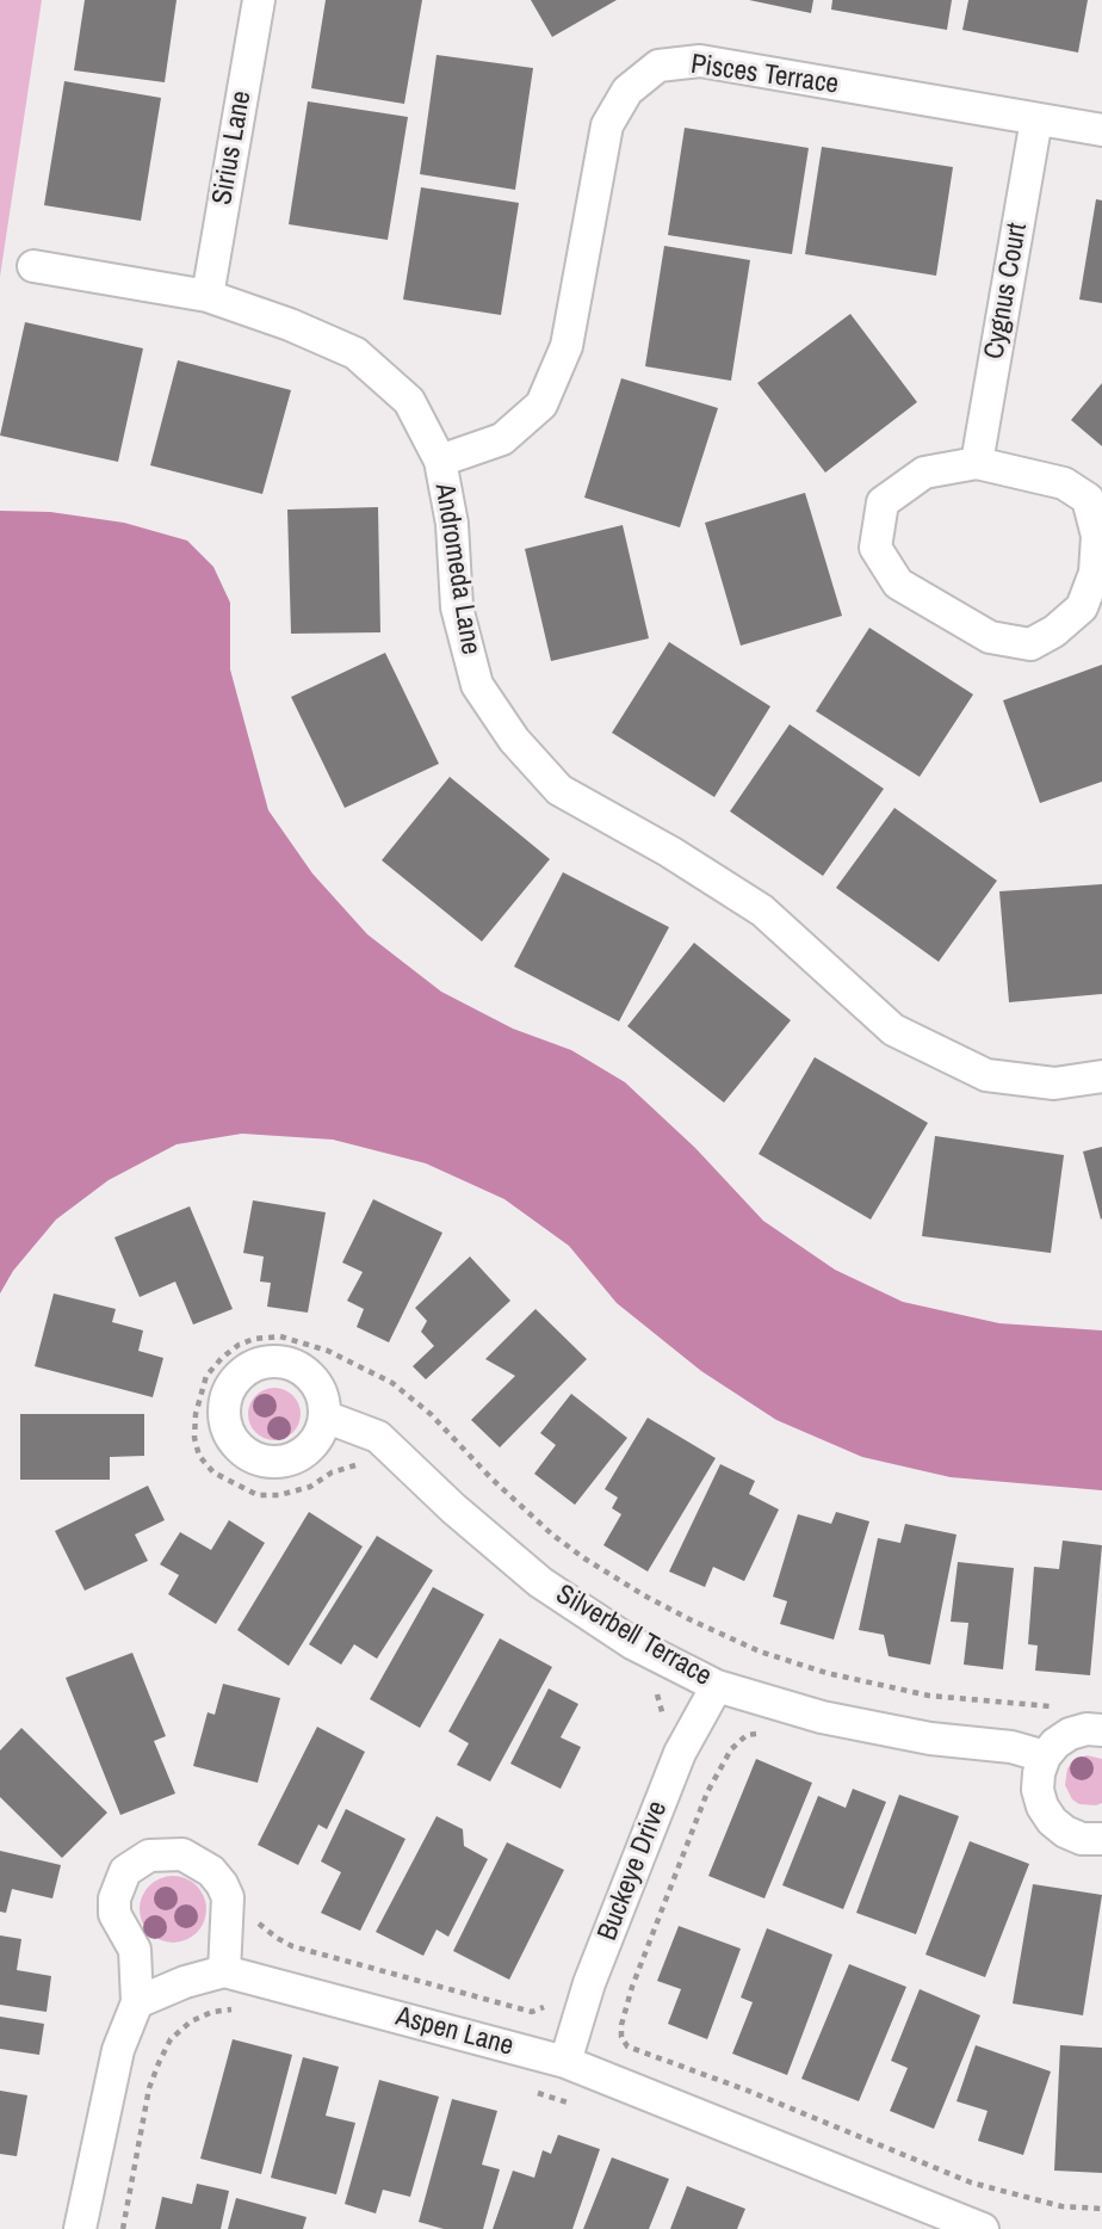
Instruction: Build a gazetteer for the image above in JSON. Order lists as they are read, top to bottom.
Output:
{
  "streets": {
    "street": [
      "Pisces Terrace",
      "Sirius Lane",
      "Cygnus Court",
      "Andromeda Lane",
      "Silverbell Terrace",
      "Buckeye Drive",
      "Aspen Lane"
    ]
  },
  "crossings": [
    ["Pisces Terrace", "Cygnus Court"],
    ["Pisces Terrace", "Andromeda Lane"],
    ["Sirius Lane", "Andromeda Lane"],
    ["Silverbell Terrace", "Buckeye Drive"],
    ["Buckeye Drive", "Aspen Lane"]
  ]
}
